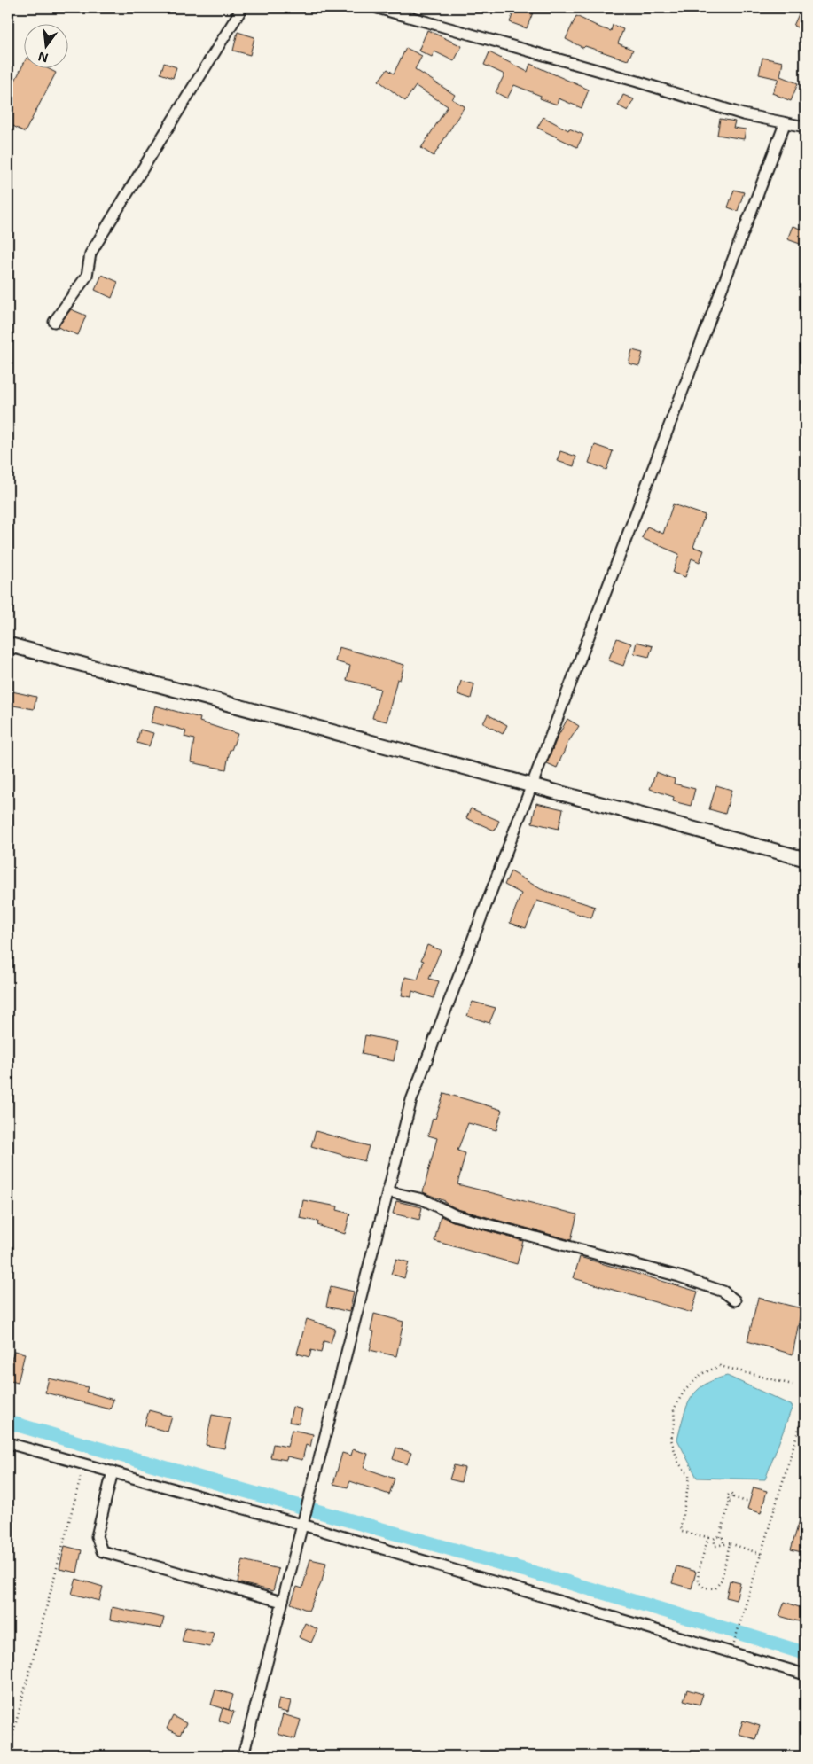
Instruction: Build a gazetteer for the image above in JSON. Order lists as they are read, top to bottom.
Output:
{
  "north": "bottom"
}
